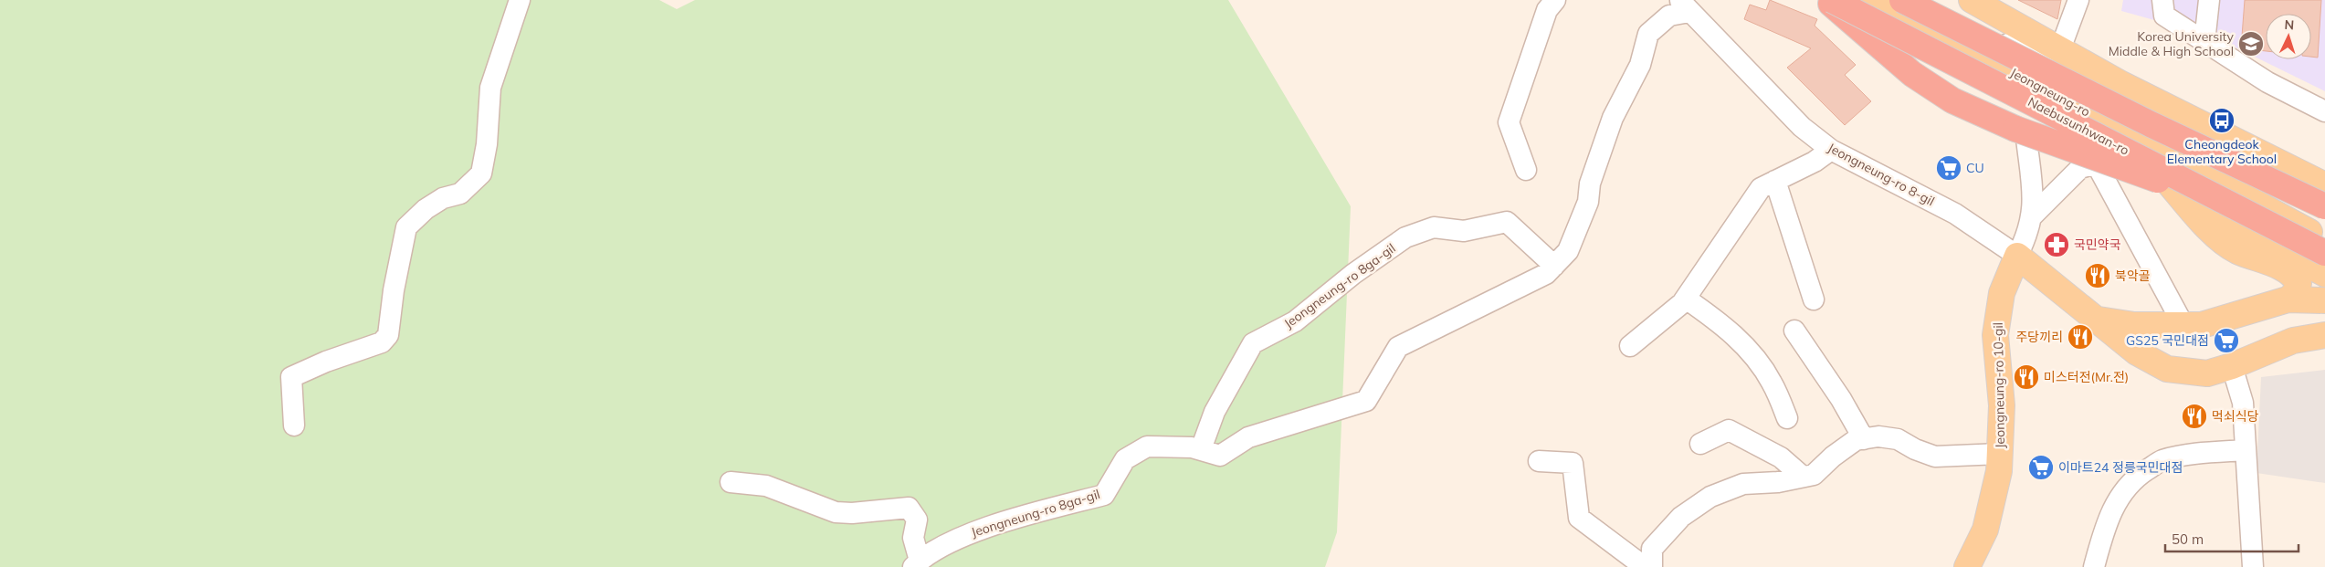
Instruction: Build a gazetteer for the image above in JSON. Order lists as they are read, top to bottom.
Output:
{
  "streets": {
    "highway": ["Naebusunhwan-ro"],
    "main road": ["Jeongneung-ro", "Jeongneung-ro 10-gil"],
    "street": ["Jeongneung-ro 8-gil", "Jeongneung-ro 8ga-gil"]
  },
  "crossings": [
    ["Jeongneung-ro 8-gil", "Jeongneung-ro 8ga-gil"],
    ["Jeongneung-ro 8-gil", "Jeongneung-ro 10-gil"]
  ],
  "places": {
    "school or university": ["Korea University Middle & High School"],
    "bus stop": ["Cheongdeok Elementary School"],
    "supermarket": ["CU", "GS25 국민대점", "이마트24 정릉국민대점"],
    "pharmacy": ["국민약국"],
    "restaurant": [
      "북악골",
      "주당끼리",
      "미스터전(Mr.전)",
      "먹쇠식당"
    ]
  },
  "scale_bar": "50 m",
  "north": "top"
}
